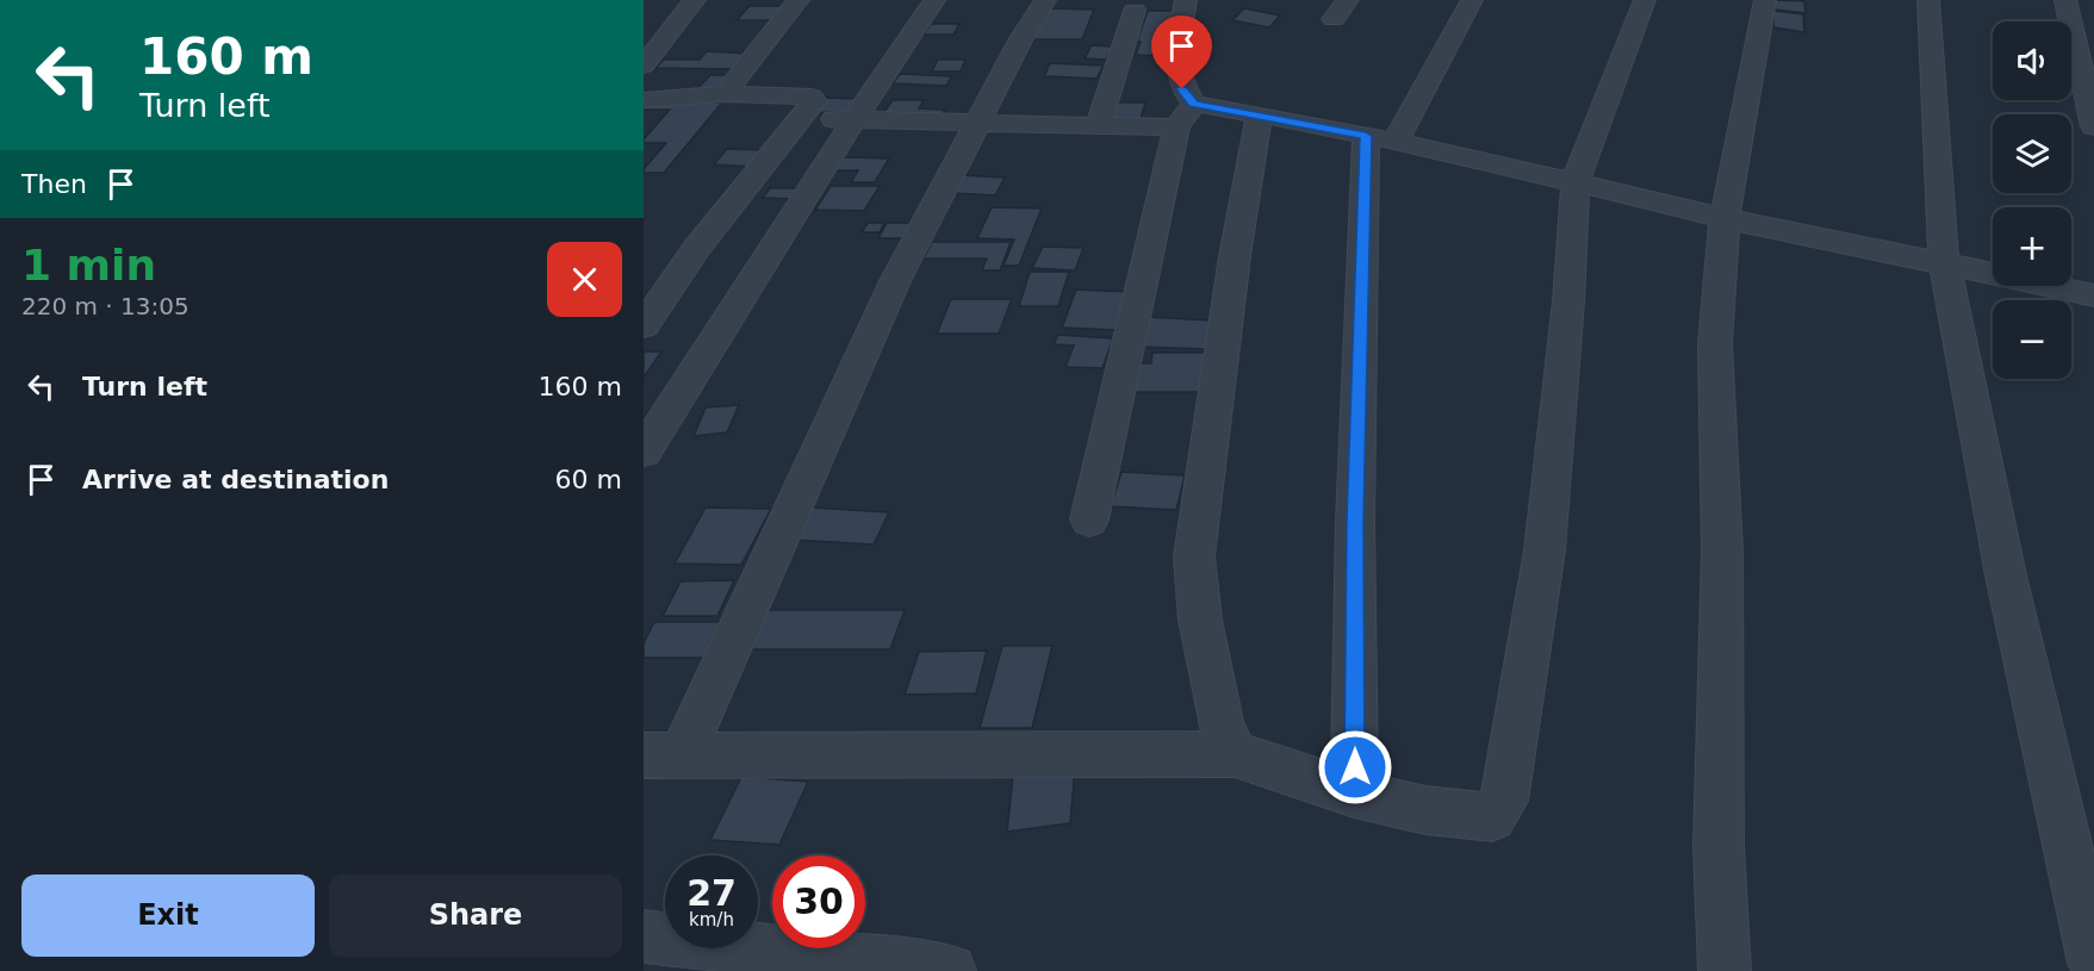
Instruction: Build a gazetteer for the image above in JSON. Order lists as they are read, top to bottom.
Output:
{
  "page": {
    "turn": ["160 m", "Turn left"],
    "map_buttons": ["+", "−"],
    "then": "Then",
    "heading": ["1 min", "220 m · 13:05"],
    "list": [
      {
        "name": "Turn left",
        "value": "160 m"
      },
      {
        "name": "Arrive at destination",
        "value": "60 m"
      }
    ],
    "speed": "27 km/h",
    "limit": "30",
    "buttons": ["Exit", "Share"]
  }
}
